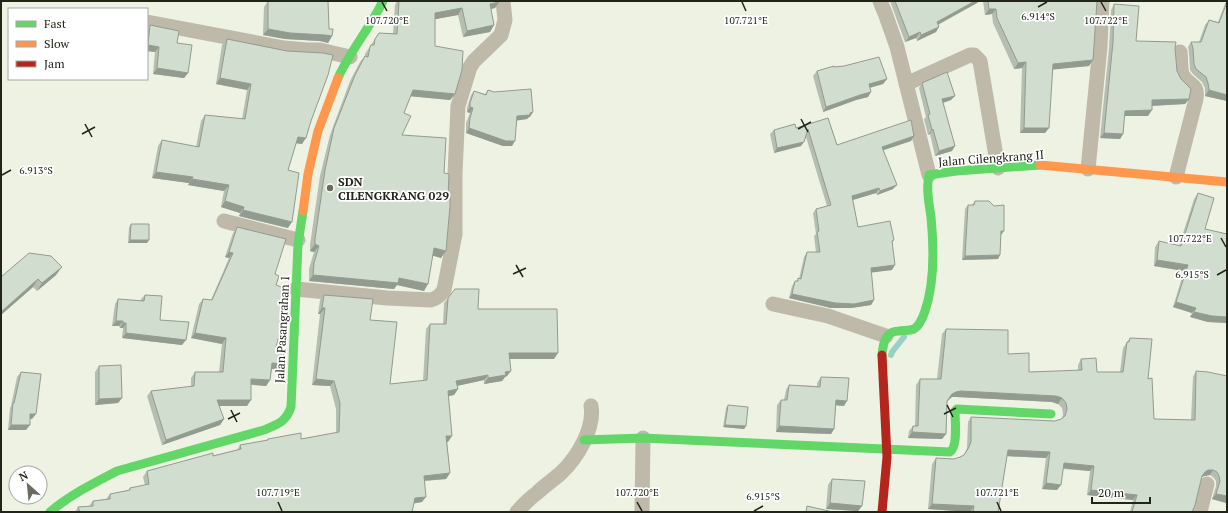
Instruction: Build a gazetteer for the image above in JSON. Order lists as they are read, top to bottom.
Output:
{
  "streets": {
    "street": ["Jalan Cilengkrang II", "Jalan Pasangrahan 1"]
  },
  "places": ["SDN CILENGKRANG 029"],
  "legend": ["Fast", "Slow", "Jam"],
  "scale_bar": "20 m",
  "north": "top left",
  "coordinates": [
    "6.914°S",
    "107.720°E",
    "107.721°E",
    "107.722°E",
    "6.913°S",
    "6.915°S",
    "107.719°E"
  ]
}
